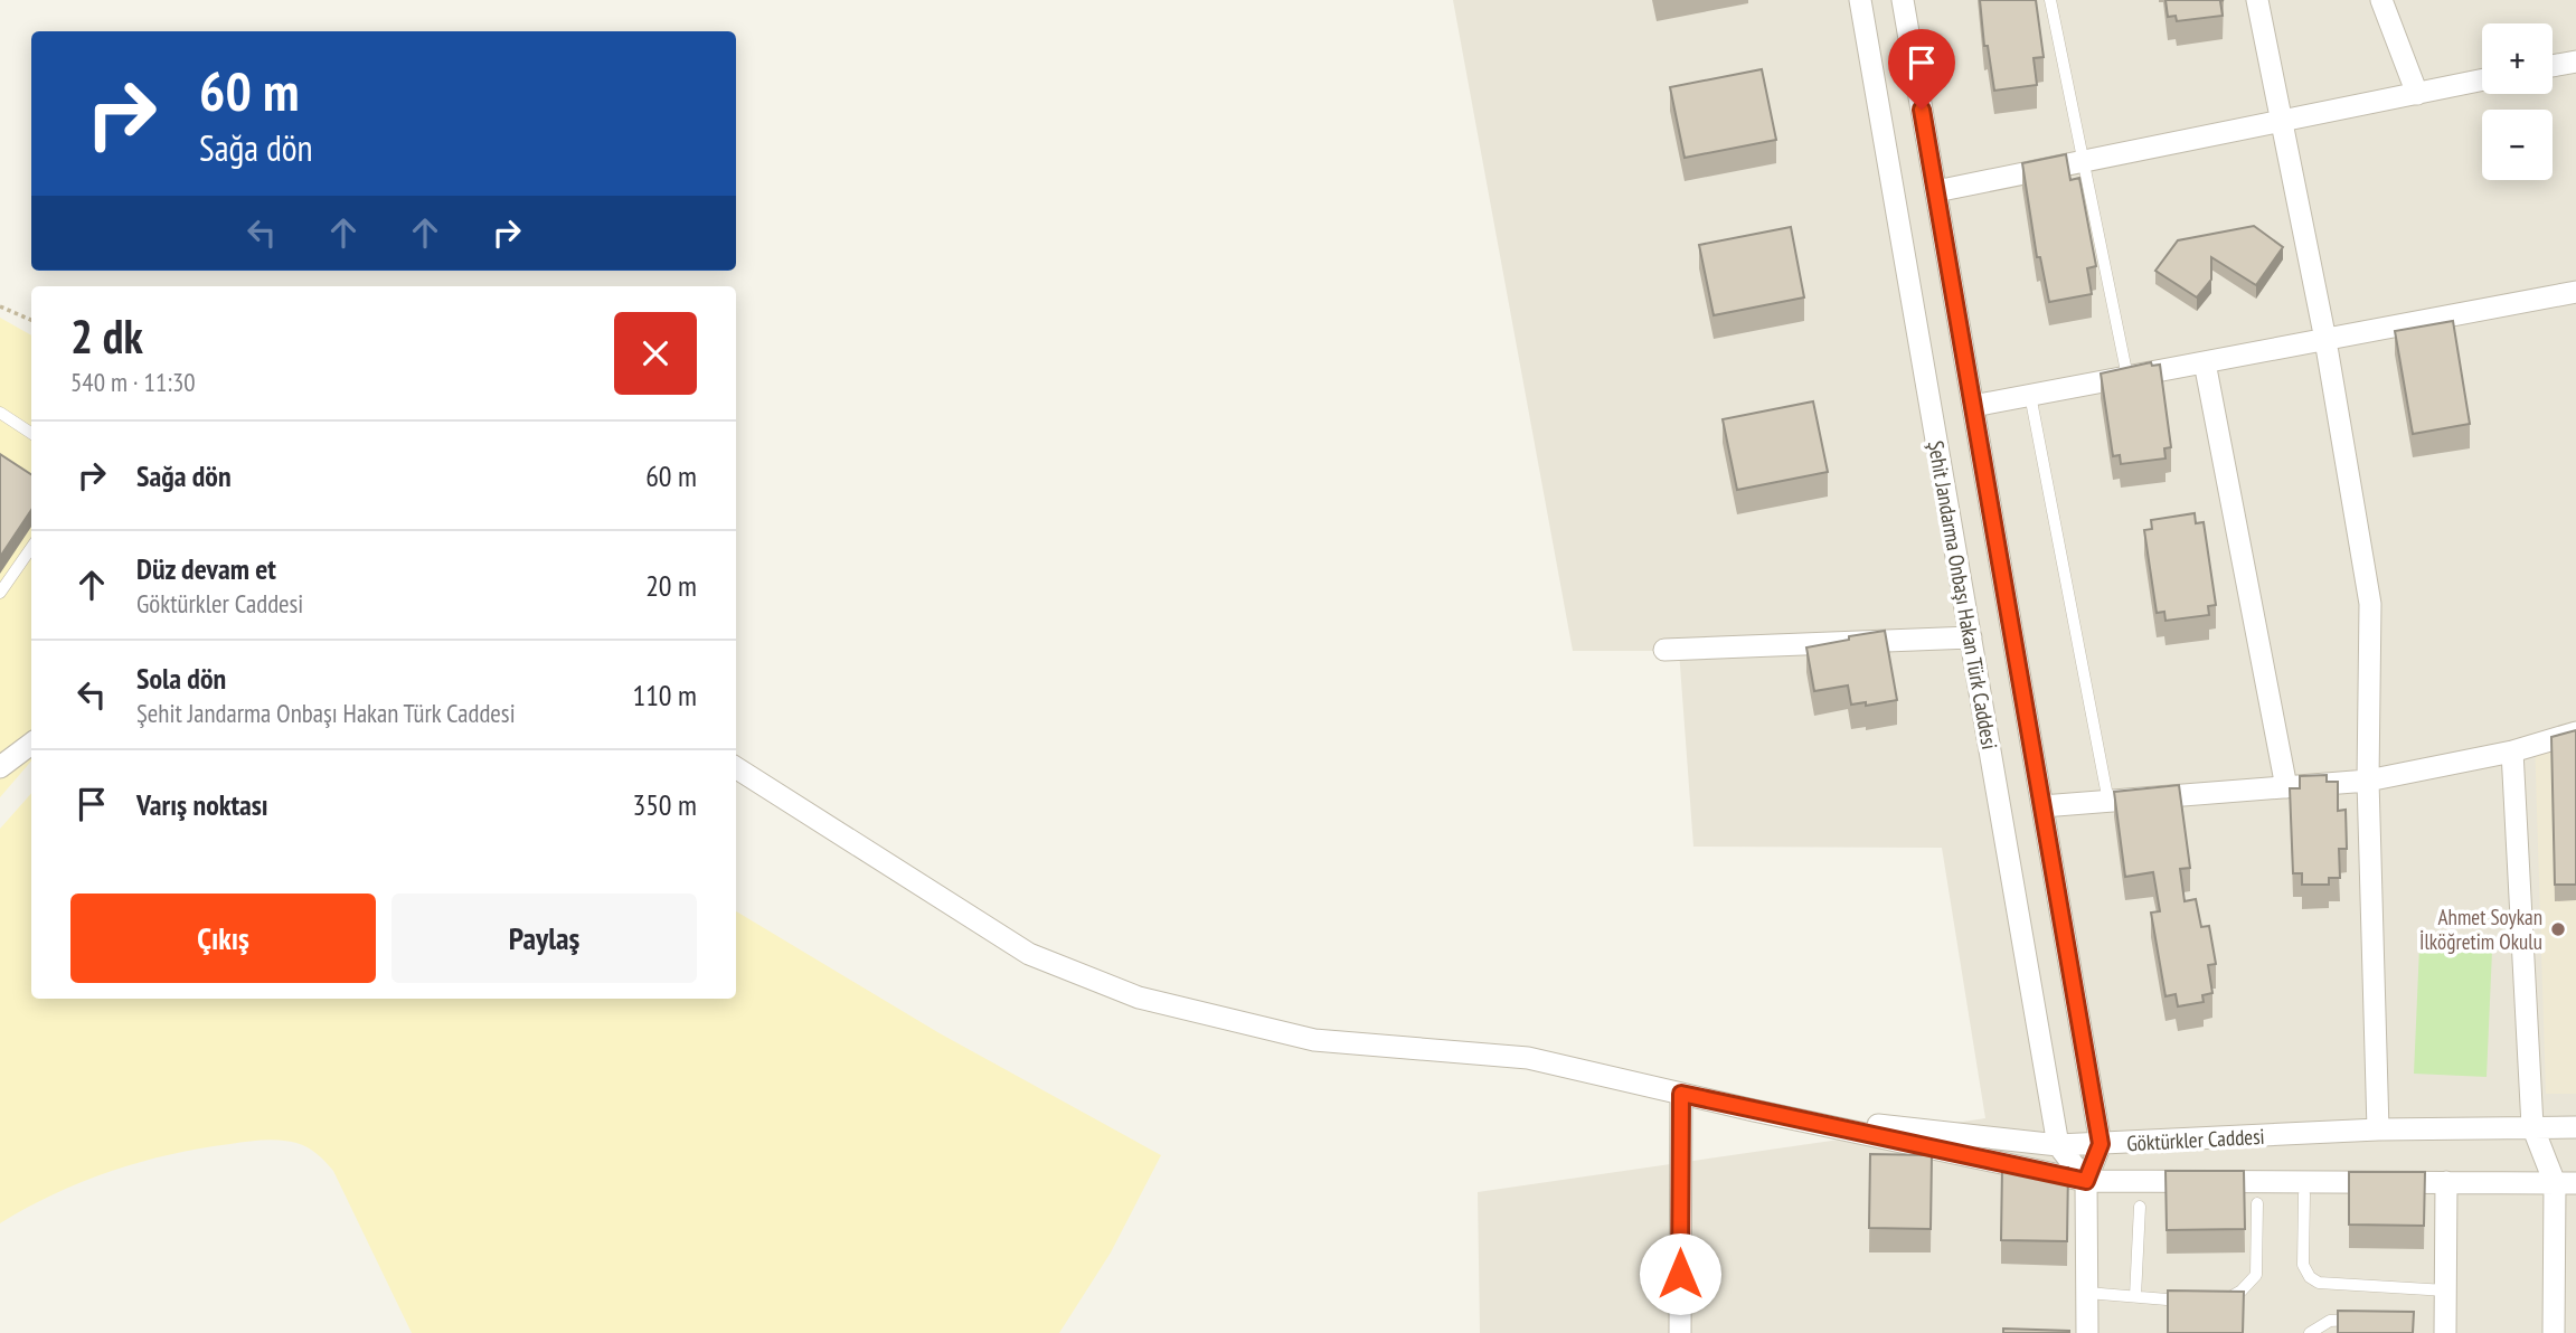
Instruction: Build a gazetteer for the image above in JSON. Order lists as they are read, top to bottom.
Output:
{
  "streets": {
    "street": ["Şehit Jandarma Onbaşı Hakan Türk Caddesi", "Göktürkler Caddesi"]
  },
  "crossings": [
    ["Şehit Jandarma Onbaşı Hakan Türk Caddesi", "Göktürkler Caddesi"]
  ],
  "places": ["Ahmet Soykan İlköğretim Okulu"],
  "page": {
    "map_buttons": ["+", "−"],
    "turn": ["60 m", "Sağa dön"],
    "heading": ["2 dk", "540 m · 11:30"],
    "list": [
      {
        "name": "Sağa dön",
        "value": "60 m"
      },
      {
        "name": "Düz devam et",
        "note": "Göktürkler Caddesi",
        "value": "20 m"
      },
      {
        "name": "Sola dön",
        "note": "Şehit Jandarma Onbaşı Hakan Türk Caddesi",
        "value": "110 m"
      },
      {
        "name": "Varış noktası",
        "value": "350 m"
      }
    ],
    "buttons": ["Çıkış", "Paylaş"]
  }
}
